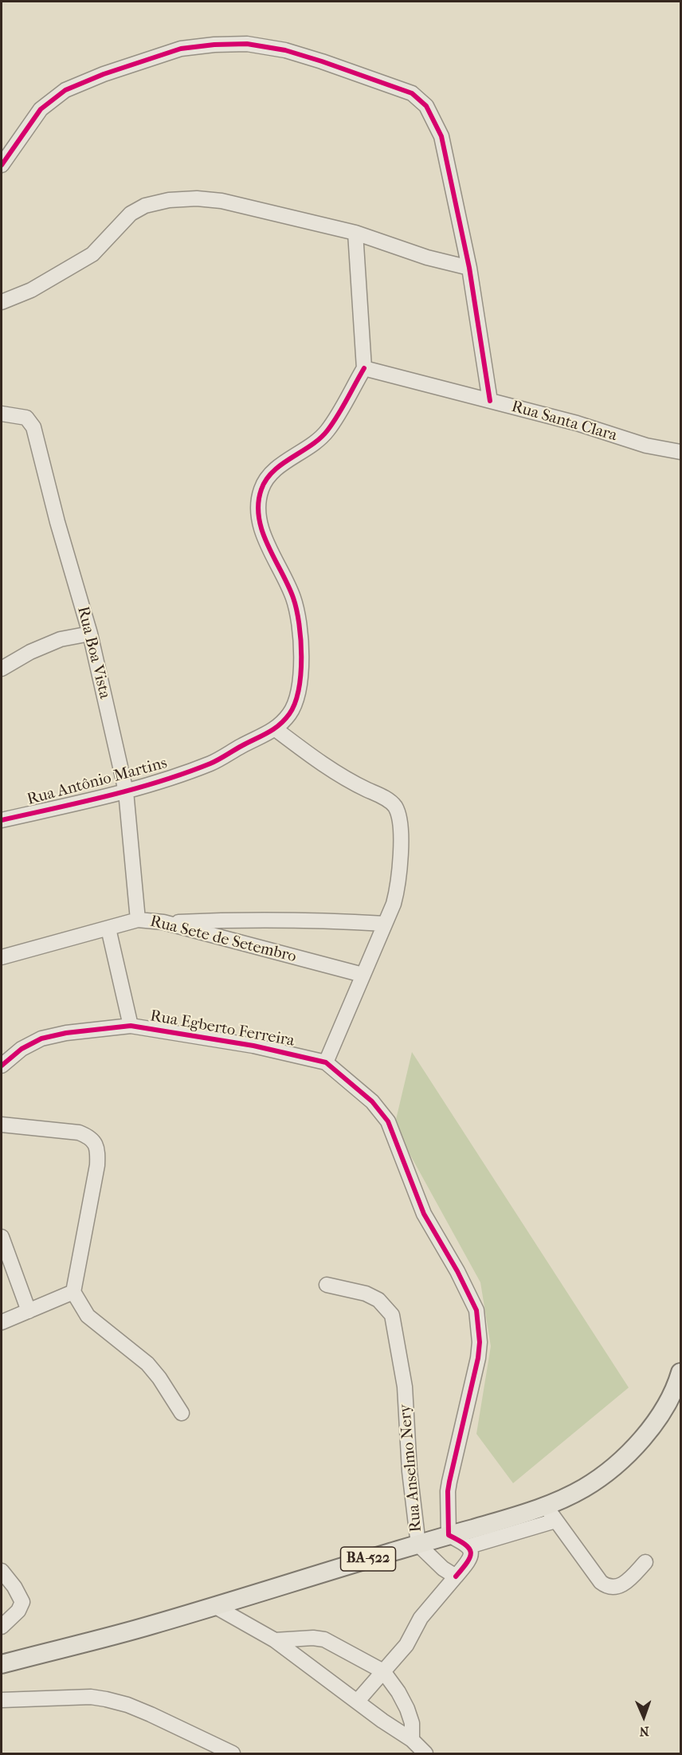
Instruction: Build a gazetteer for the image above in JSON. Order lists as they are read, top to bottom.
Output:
{
  "streets": {
    "main road": ["BA-522"],
    "street": [
      "Rua Santa Clara",
      "Rua Boa Vista",
      "Rua Antônio Martins",
      "Rua Sete de Setembro",
      "Rua Egberto Ferreira",
      "Rua Anselmo Nery"
    ]
  },
  "crossings": [
    ["Rua Boa Vista", "Rua Antônio Martins"],
    ["Rua Boa Vista", "Rua Sete de Setembro"],
    ["Rua Egberto Ferreira", "BA-522"],
    ["Rua Anselmo Nery", "BA-522"]
  ],
  "north": "bottom"
}
